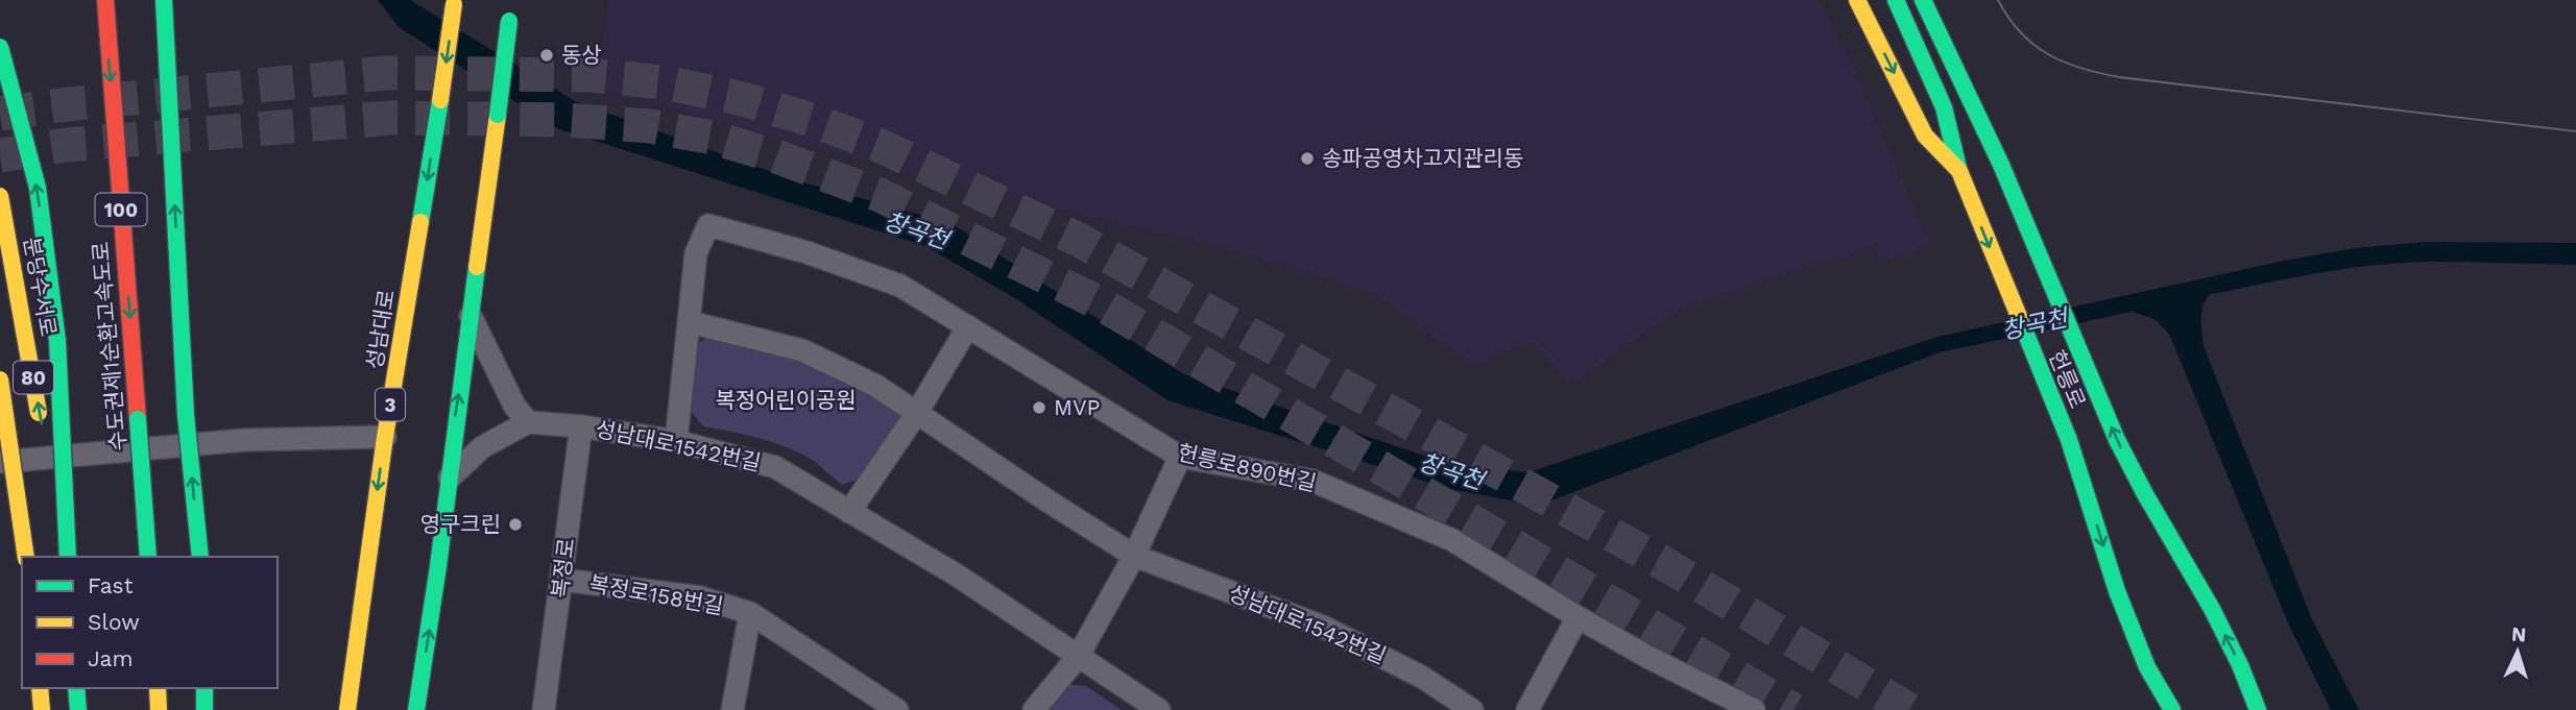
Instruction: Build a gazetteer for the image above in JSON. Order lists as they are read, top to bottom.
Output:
{
  "streets": {
    "main road": [
      "100",
      "분당수서로",
      "성남대로",
      "수도권제1순환고속도로",
      "80",
      "헌릉로",
      "3"
    ],
    "street": [
      "성남대로1542번길",
      "헌릉로890번길",
      "복정로",
      "복정로158번길"
    ]
  },
  "crossings": [
    ["성남대로1542번길", "헌릉로890번길"],
    ["성남대로1542번길", "복정로"],
    ["복정로", "복정로158번길"]
  ],
  "water": ["창곡천"],
  "parks": ["복정어린이공원"],
  "places": [
    "동상",
    "송파공영차고지관리동",
    "MVP",
    "영구크린"
  ],
  "legend": ["Fast", "Slow", "Jam"],
  "north": "top"
}
